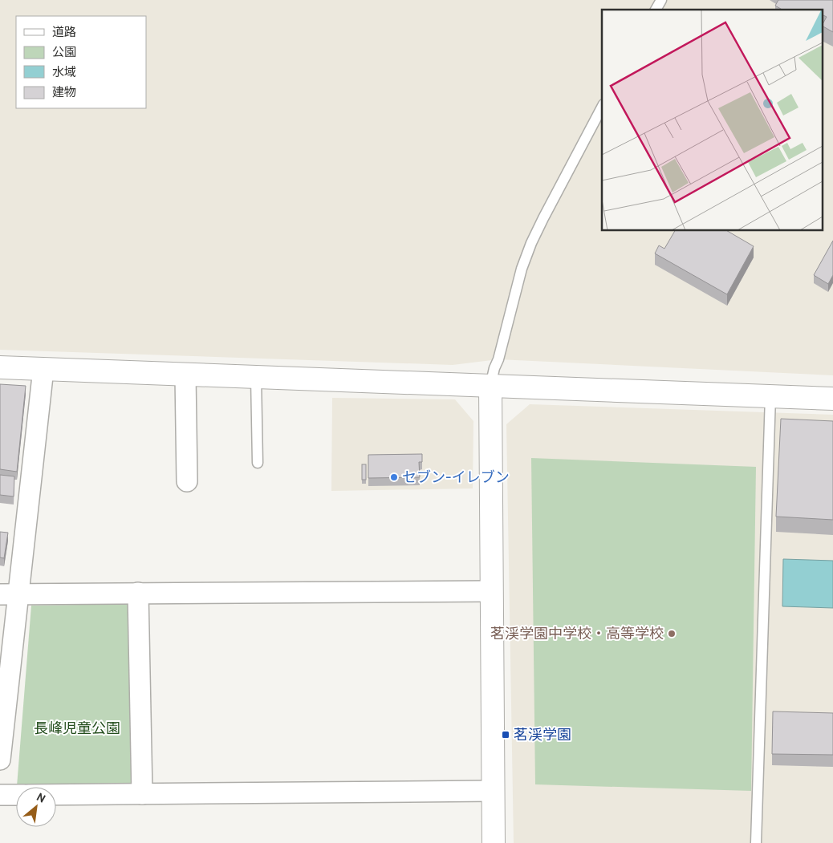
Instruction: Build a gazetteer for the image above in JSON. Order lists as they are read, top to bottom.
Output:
{
  "parks": ["長峰児童公園"],
  "places": {
    "other": ["セブン-イレブン", "茗渓学園中学校・高等学校"],
    "transit": ["茗渓学園"]
  },
  "legend": [
    "道路",
    "公園",
    "水域",
    "建物"
  ],
  "north": "top right"
}
